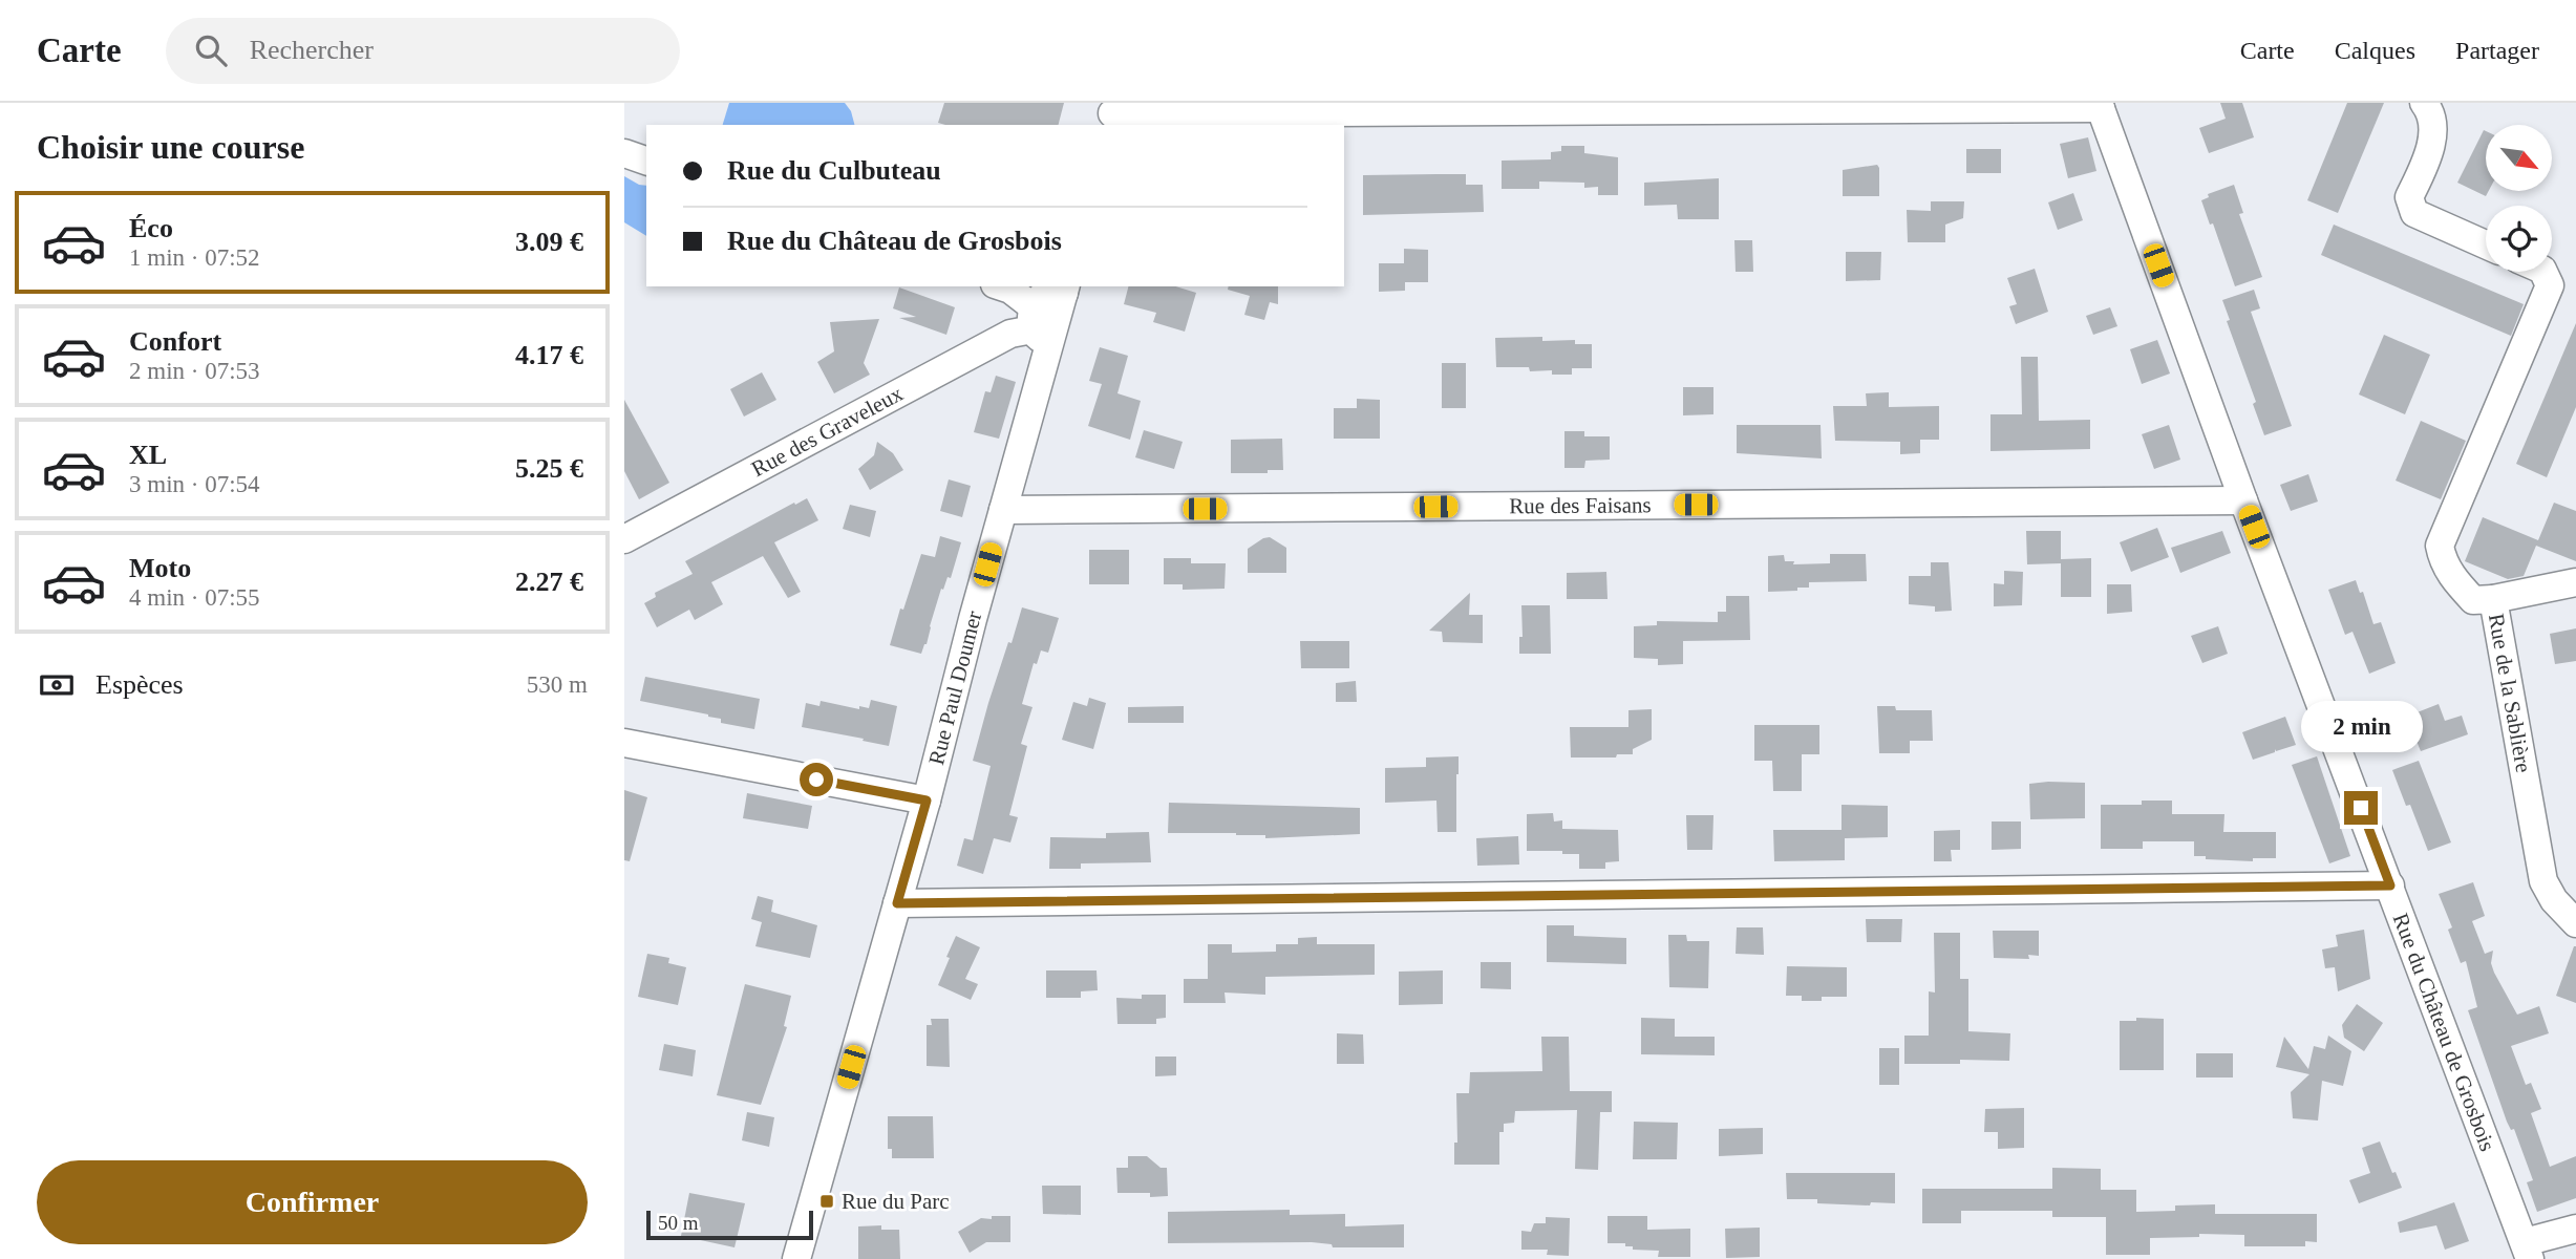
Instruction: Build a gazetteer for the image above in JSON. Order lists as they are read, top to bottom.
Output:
{
  "streets": {
    "street": [
      "Rue des Graveleux",
      "Rue des Faisans",
      "Rue Paul Doumer",
      "Rue de la Sablière",
      "Rue du Château de Grosbois"
    ]
  },
  "crossings": [
    ["Rue des Graveleux", "Rue Paul Doumer"],
    ["Rue des Faisans", "Rue Paul Doumer"],
    ["Rue des Faisans", "Rue du Château de Grosbois"]
  ],
  "places": {
    "transit": ["Rue du Parc"]
  },
  "scale_bar": "50 m",
  "north": "bottom right",
  "page": {
    "header": "Carte",
    "search": "Rechercher",
    "nav": ["Carte", "Calques", "Partager"],
    "heading": "Choisir une course",
    "banner": ["Rue du Culbuteau", "Rue du Château de Grosbois"],
    "list": [
      {
        "name": "Éco",
        "note": "1 min · 07:52",
        "value": "3.09 €"
      },
      {
        "name": "Confort",
        "note": "2 min · 07:53",
        "value": "4.17 €"
      },
      {
        "name": "XL",
        "note": "3 min · 07:54",
        "value": "5.25 €"
      },
      {
        "name": "Moto",
        "note": "4 min · 07:55",
        "value": "2.27 €"
      }
    ],
    "pay": ["Espèces", "530 m"],
    "bubble": "2 min",
    "buttons": "Confirmer",
    "scale": "50 m"
  }
}
